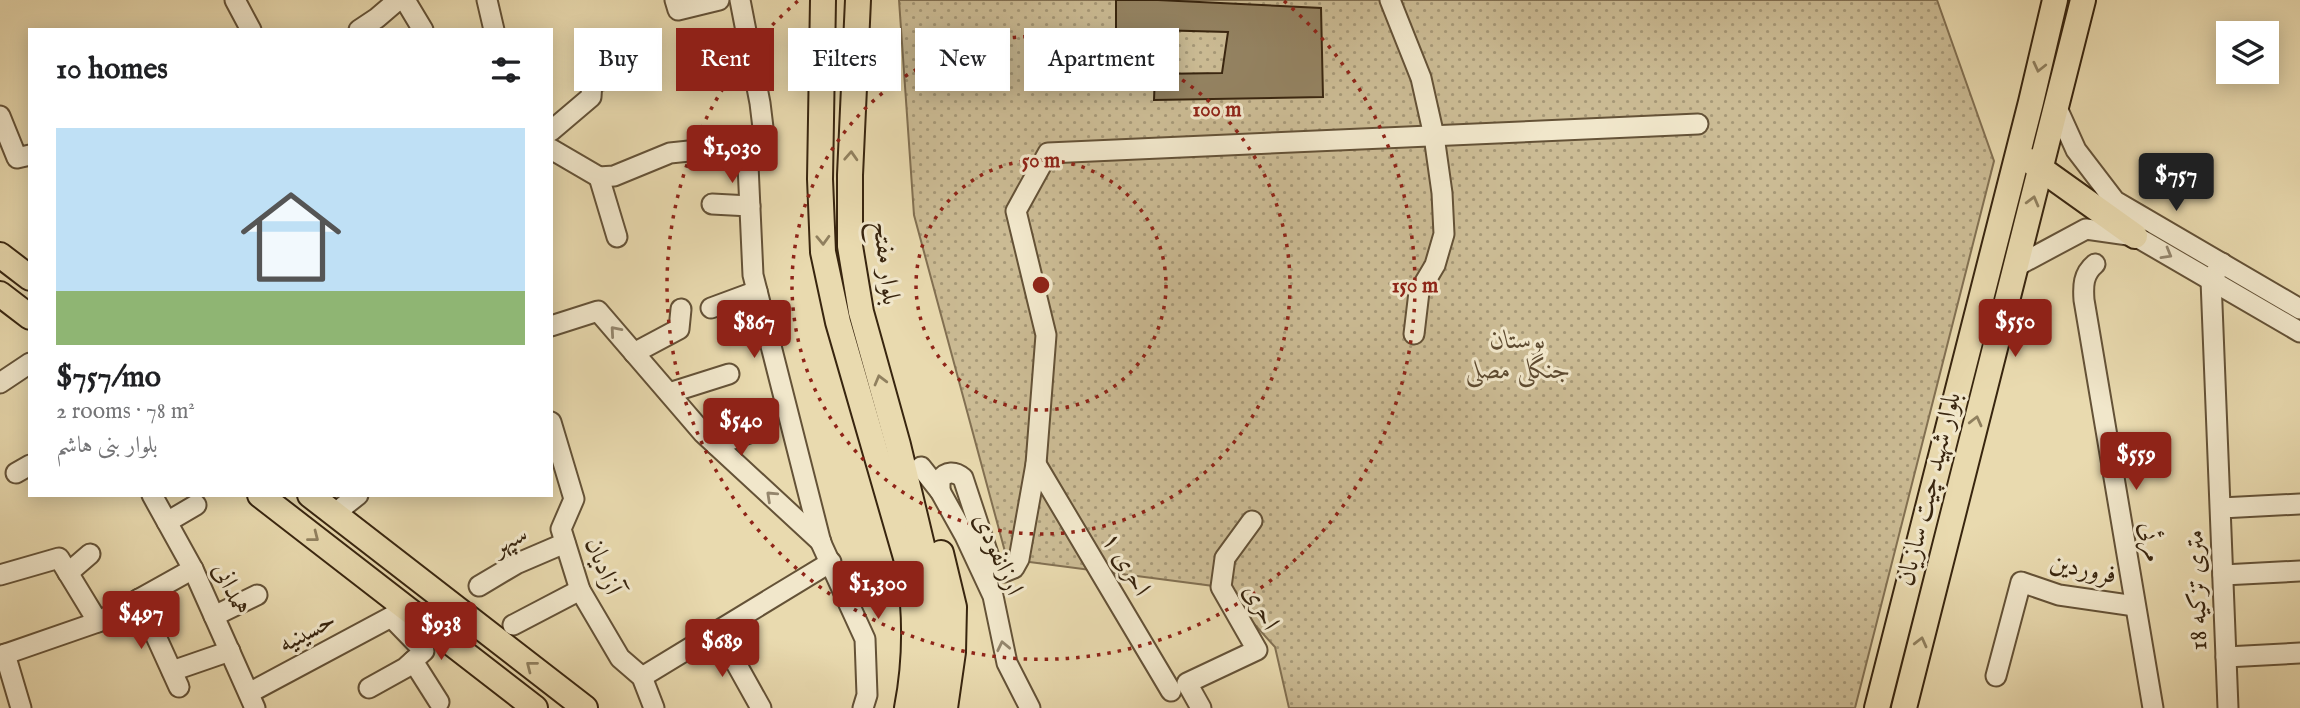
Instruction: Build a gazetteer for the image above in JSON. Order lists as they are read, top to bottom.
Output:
{
  "streets": {
    "main road": ["بلوار مفتح", "بلوار شهید چیت سازیان"],
    "street": [
      "سپهر",
      "مرئی",
      "ارزانفودی",
      "احری ۱",
      "آزادیان",
      "فروردین",
      "همدانی",
      "18 متری تزکیه",
      "احری",
      "حسینیه"
    ]
  },
  "crossings": [
    ["بلوار مفتح", "ارزانفودی"],
    ["سپهر", "آزادیان"],
    ["مرئی", "فروردین"],
    ["احری ۱", "احری"],
    ["همدانی", "حسینیه"]
  ],
  "parks": ["بوستان جنگلی مصلی"],
  "page": {
    "chip": [
      "Buy",
      "Rent",
      "Filters",
      "New",
      "Apartment"
    ],
    "heading": "10 homes",
    "list": [
      {
        "name": "$757/mo",
        "note": "2 rooms · 78 m² · بلوار بنی هاشم"
      }
    ],
    "price": [
      "$1,030",
      "$757",
      "$550",
      "$867",
      "$540",
      "$559",
      "$1,300",
      "$497",
      "$938",
      "$689"
    ]
  },
  "rings": ["100 m", "50 m", "150 m"]
}
